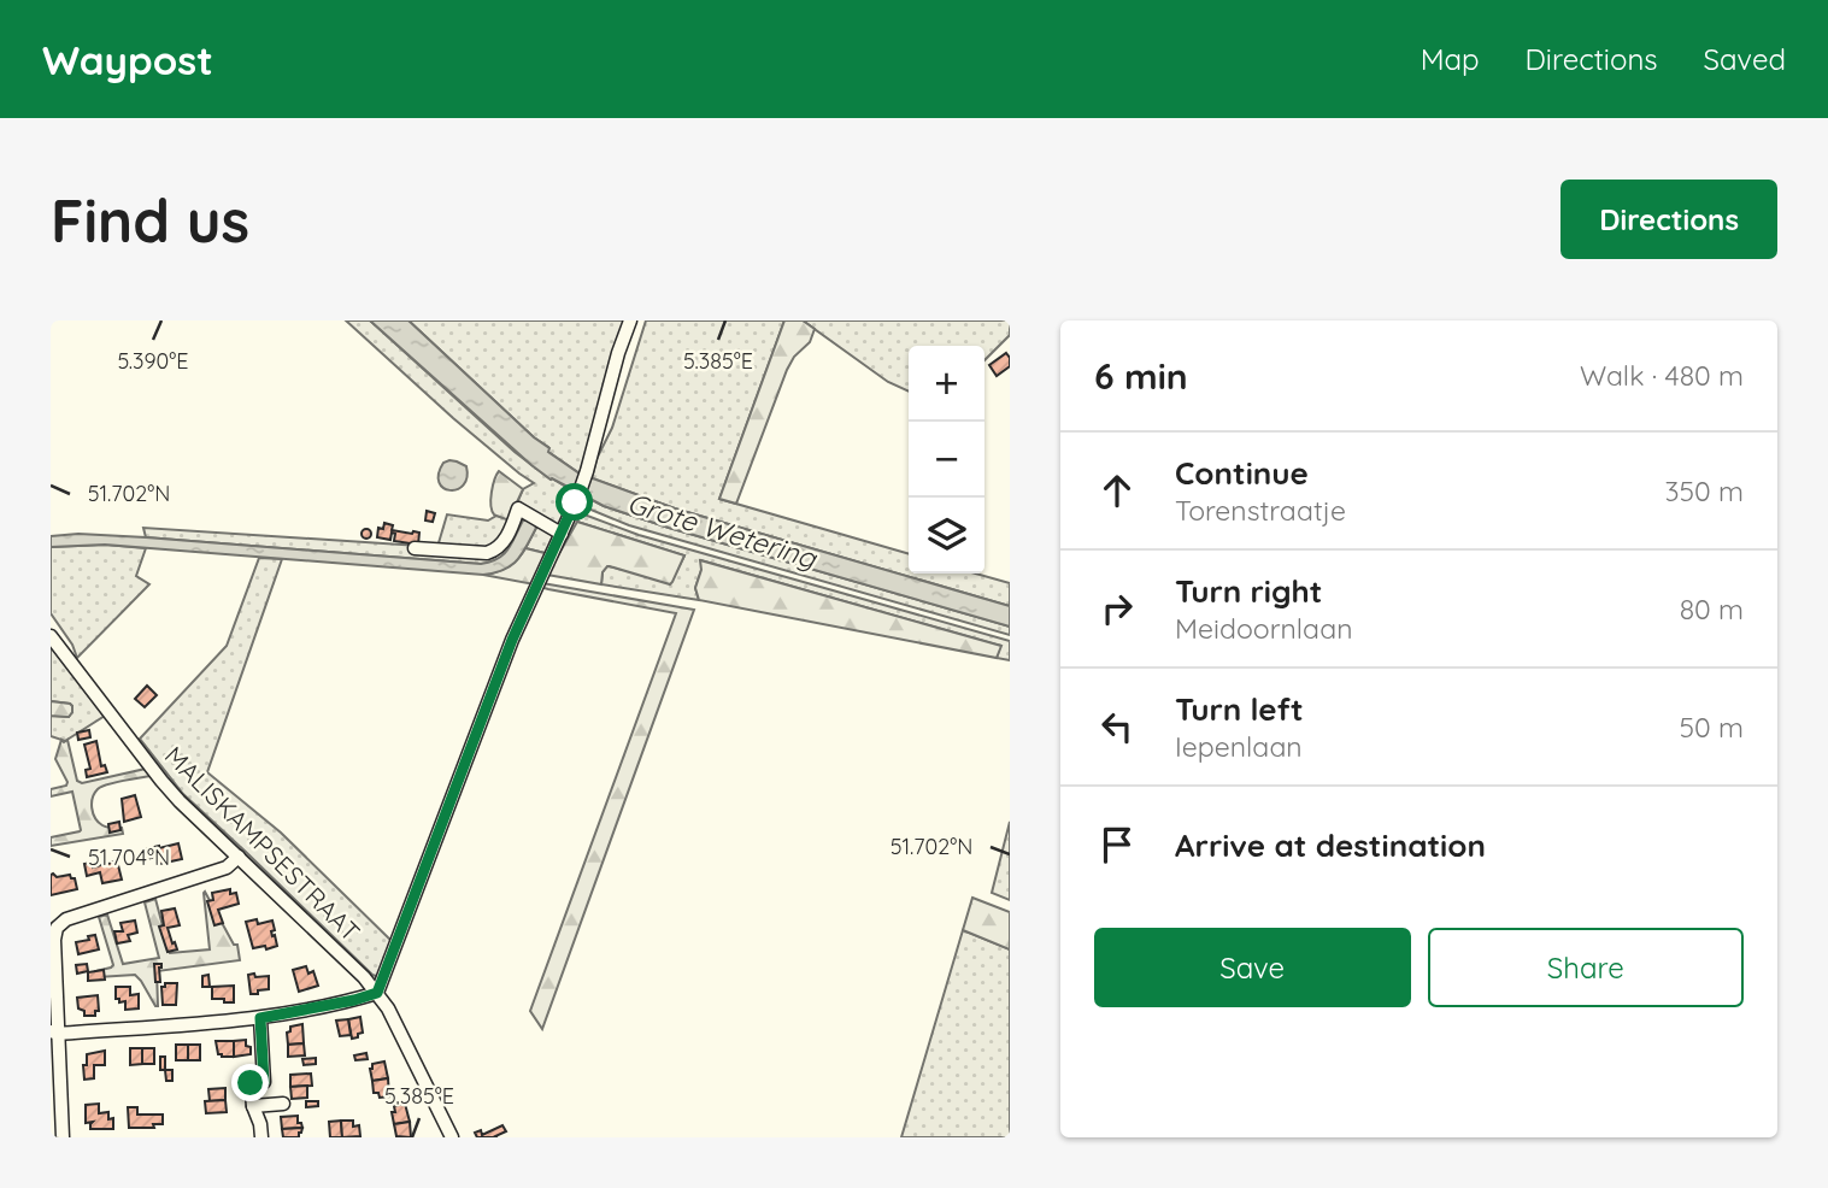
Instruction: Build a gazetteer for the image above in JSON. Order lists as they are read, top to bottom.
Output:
{
  "streets": {
    "street": ["MALISKAMPSESTRAAT"]
  },
  "water": ["Grote Wetering"],
  "page": {
    "header": "Waypost",
    "nav": ["Map", "Directions", "Saved"],
    "buttons": [
      "Directions",
      ["Save", "Share"]
    ],
    "title": "Find us",
    "heading": ["6 min", "Walk · 480 m"],
    "map_buttons": ["+", "−"],
    "list": [
      ["Continue", "Torenstraatje", "350 m"],
      ["Turn right", "Meidoornlaan", "80 m"],
      ["Turn left", "Iepenlaan", "50 m"],
      "Arrive at destination"
    ]
  },
  "coordinates": [
    "5.385°E",
    "5.390°E",
    "51.702°N",
    "51.704°N"
  ]
}
